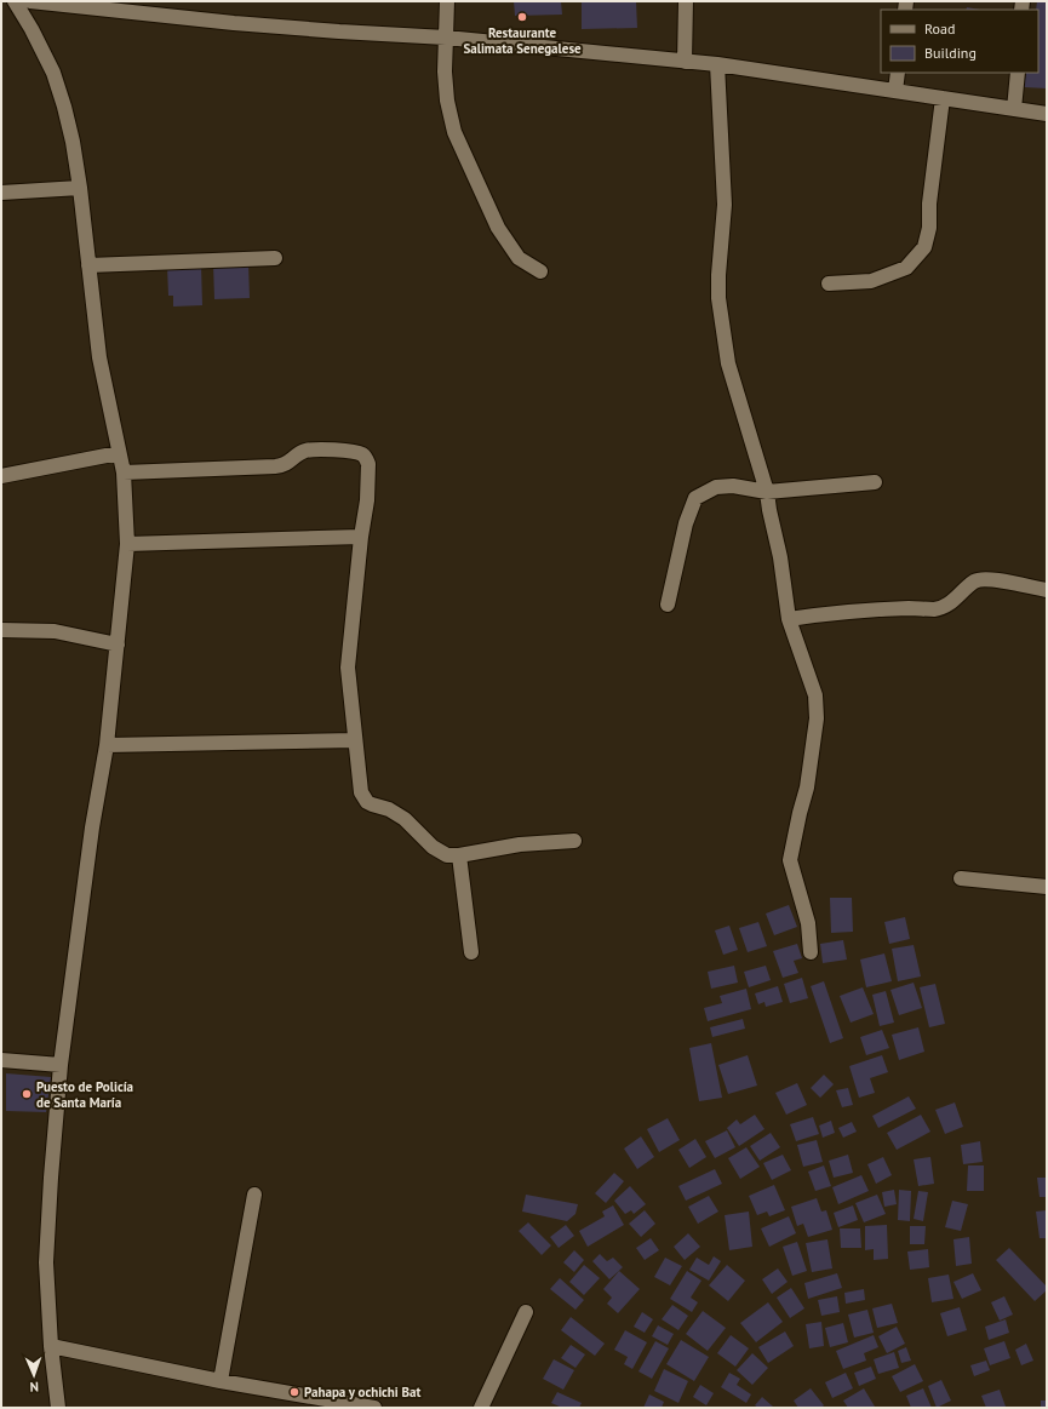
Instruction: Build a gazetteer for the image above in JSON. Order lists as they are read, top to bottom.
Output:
{
  "places": ["Restaurante Salimata Senegalese", "Puesto de Policía de Santa María", "Pahapa y ochichi Bat"],
  "legend": ["Road", "Building"],
  "north": "bottom"
}
